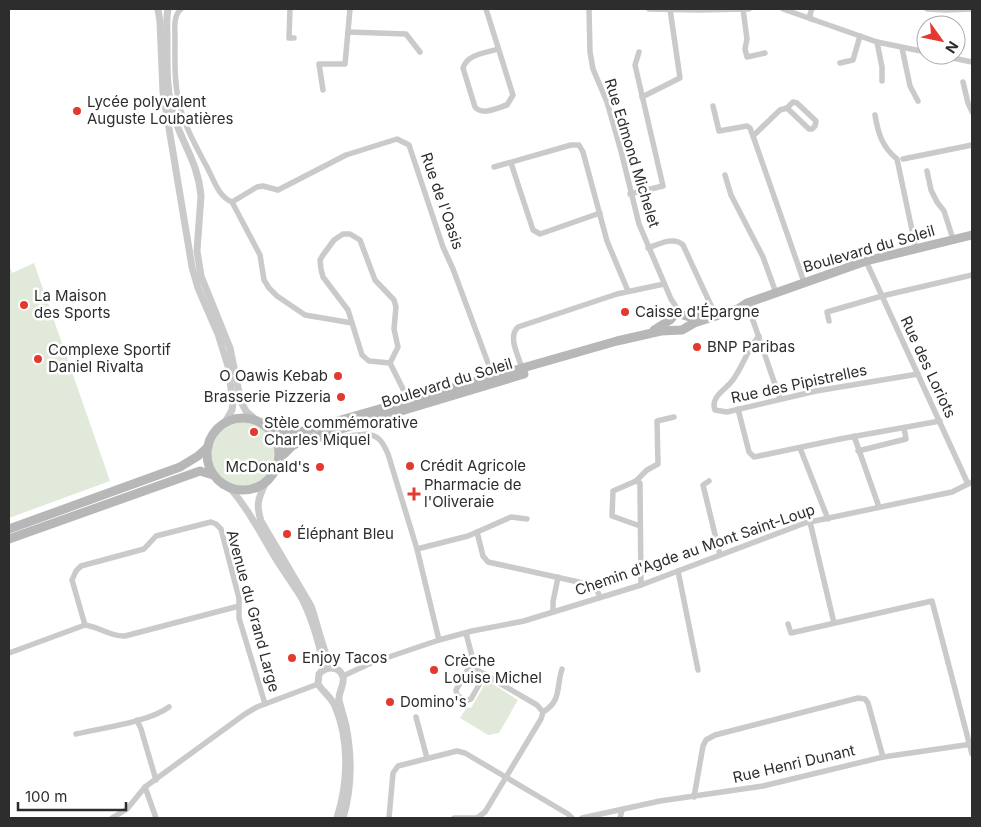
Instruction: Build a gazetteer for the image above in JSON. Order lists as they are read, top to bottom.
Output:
{
  "streets": {
    "main road": ["Boulevard du Soleil"],
    "street": [
      "Rue Edmond Michelet",
      "Rue de l'Oasis",
      "Rue des Loriots",
      "Rue des Pipistrelles",
      "Chemin d'Agde au Mont Saint-Loup",
      "Avenue du Grand Large",
      "Rue Henri Dunant"
    ]
  },
  "crossings": [
    ["Rue Edmond Michelet", "Boulevard du Soleil"],
    ["Rue de l'Oasis", "Boulevard du Soleil"],
    ["Boulevard du Soleil", "Rue des Loriots"],
    ["Rue des Loriots", "Rue des Pipistrelles"],
    ["Rue des Loriots", "Chemin d'Agde au Mont Saint-Loup"]
  ],
  "places": {
    "other": [
      "Lycée polyvalent Auguste Loubatières",
      "La Maison des Sports",
      "Caisse d'Épargne",
      "BNP Paribas",
      "Complexe Sportif Daniel Rivalta",
      "O Oawis Kebab",
      "Brasserie Pizzeria",
      "Stèle commémorative Charles Miquel",
      "Crédit Agricole",
      "McDonald's",
      "Éléphant Bleu",
      "Enjoy Tacos",
      "Crèche Louise Michel",
      "Domino's"
    ],
    "health": ["Pharmacie de l'Oliveraie"]
  },
  "scale_bar": "100 m",
  "north": "bottom right"
}
